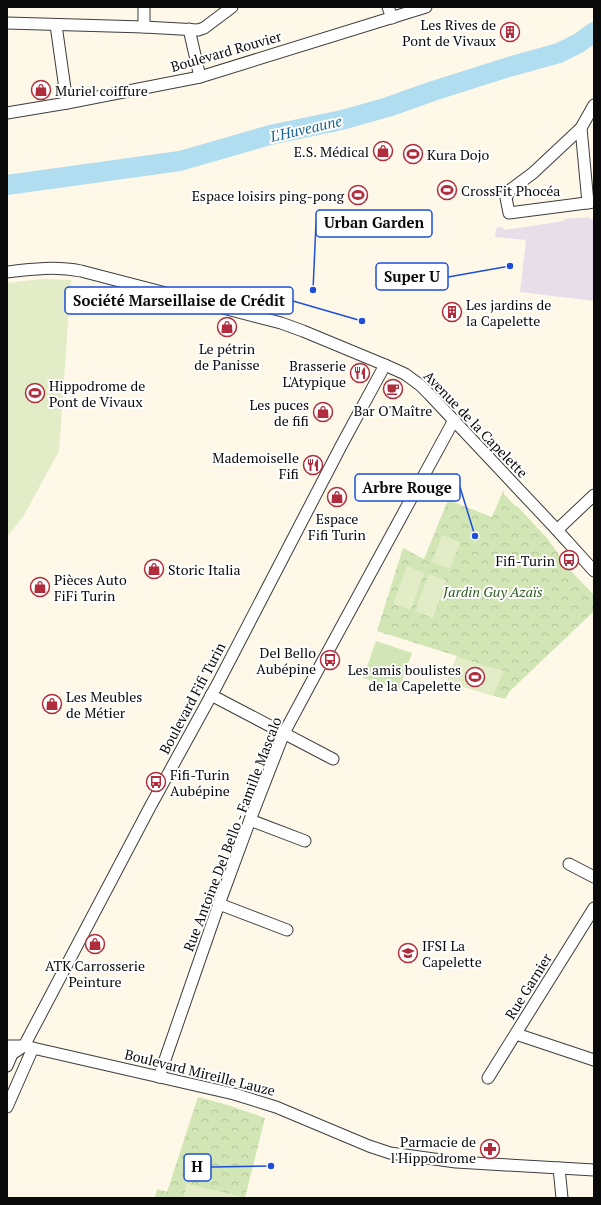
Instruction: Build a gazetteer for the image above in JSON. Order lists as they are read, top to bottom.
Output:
{
  "streets": {
    "street": [
      "Boulevard Rouvier",
      "Avenue de la Capelette",
      "Boulevard Fifi Turin",
      "Rue Antoine Del Bello - Famille Mascalo",
      "Rue Garnier",
      "Boulevard Mireille Lauze"
    ]
  },
  "crossings": [
    ["Avenue de la Capelette", "Boulevard Fifi Turin"],
    ["Avenue de la Capelette", "Rue Antoine Del Bello - Famille Mascalo"],
    ["Boulevard Fifi Turin", "Boulevard Mireille Lauze"],
    ["Rue Antoine Del Bello - Famille Mascalo", "Boulevard Mireille Lauze"]
  ],
  "water": ["L'Huveaune"],
  "parks": ["Jardin Guy Azaïs"],
  "places": {
    "building": ["Les Rives de Pont de Vivaux", "Les jardins de la Capelette"],
    "shop": [
      "Muriel coiffure",
      "E.S. Médical",
      "Le pétrin de Panisse",
      "Les puces de fifi",
      "Espace Fifi Turin",
      "Storic Italia",
      "Pièces Auto FiFi Turin",
      "Les Meubles de Métier",
      "ATK Carrosserie Peinture"
    ],
    "sports": [
      "Kura Dojo",
      "CrossFit Phocéa",
      "Espace loisirs ping-pong",
      "Hippodrome de Pont de Vivaux",
      "Les amis boulistes de la Capelette"
    ],
    "other": [
      "Super U",
      "Urban Garden",
      "Société Marseillaise de Crédit",
      "Arbre Rouge",
      "H"
    ],
    "restaurant": ["Brasserie L'Atypique", "Mademoiselle Fifi"],
    "cafe": ["Bar O'Maître"],
    "bus stop": ["Fifi-Turin", "Del Bello Aubépine", "Fifi-Turin Aubépine"],
    "school or university": ["IFSI La Capelette"],
    "pharmacy": ["Parmacie de l'Hippodrome"]
  }
}
